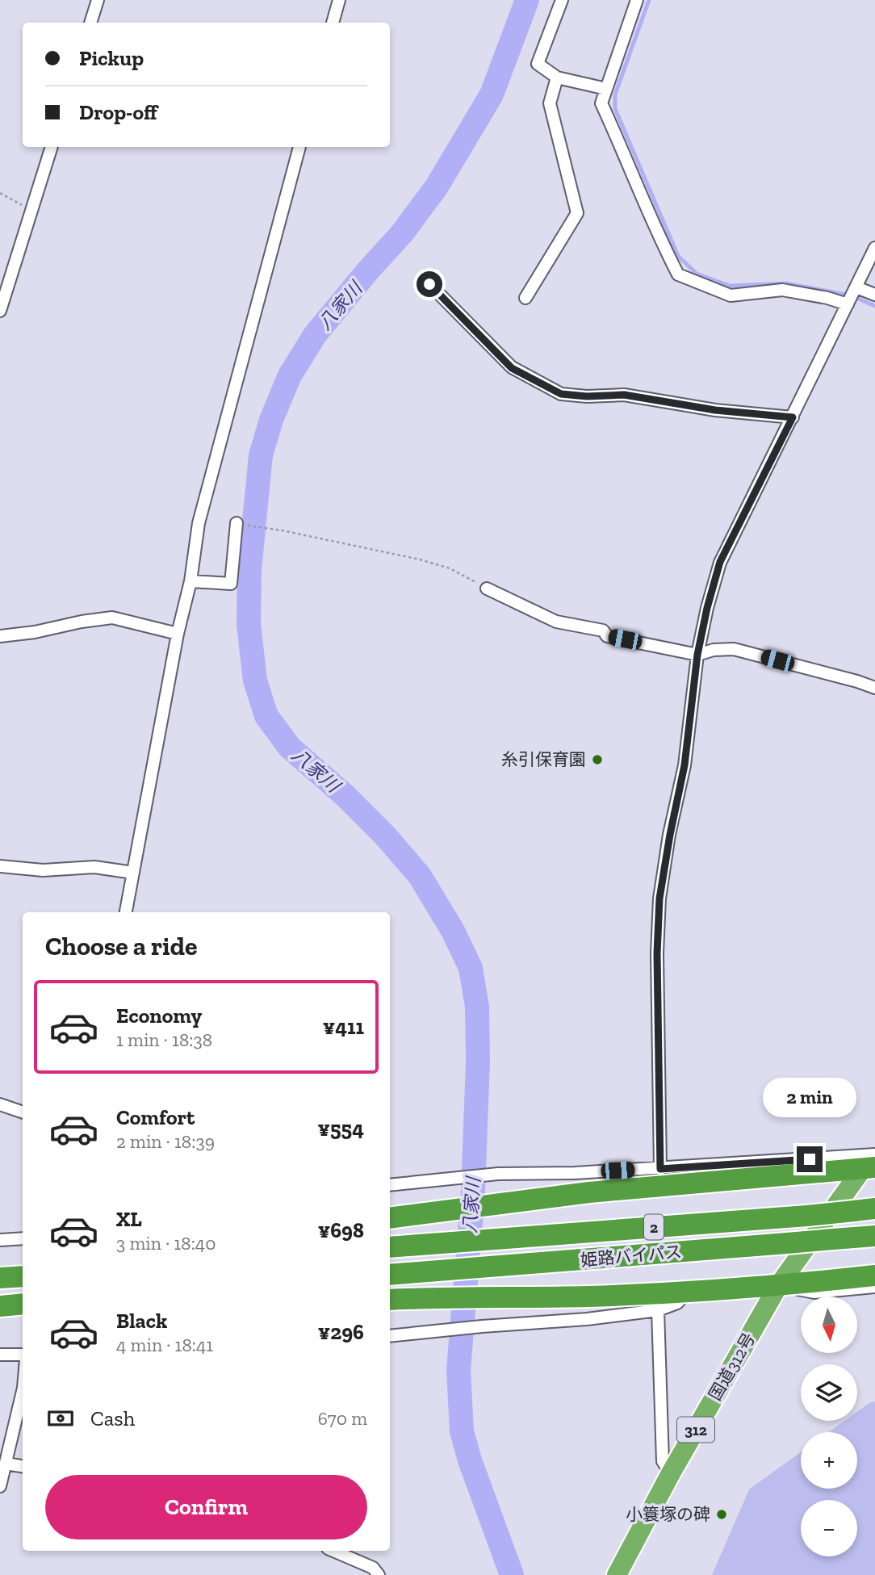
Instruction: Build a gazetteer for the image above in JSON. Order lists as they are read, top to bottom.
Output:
{
  "streets": {
    "highway": [
      "2",
      "姫路バイパス",
      "国道312号",
      "312"
    ]
  },
  "water": ["八家川"],
  "places": ["糸引保育園", "小簑塚の碑"],
  "north": "bottom",
  "page": {
    "banner": ["Pickup", "Drop-off"],
    "heading": "Choose a ride",
    "list": [
      {
        "name": "Economy",
        "note": "1 min · 18:38",
        "value": "¥411"
      },
      {
        "name": "Comfort",
        "note": "2 min · 18:39",
        "value": "¥554"
      },
      {
        "name": "XL",
        "note": "3 min · 18:40",
        "value": "¥698"
      },
      {
        "name": "Black",
        "note": "4 min · 18:41",
        "value": "¥296"
      }
    ],
    "bubble": "2 min",
    "map_buttons": ["+", "−"],
    "pay": ["Cash", "670 m"],
    "buttons": "Confirm"
  }
}
